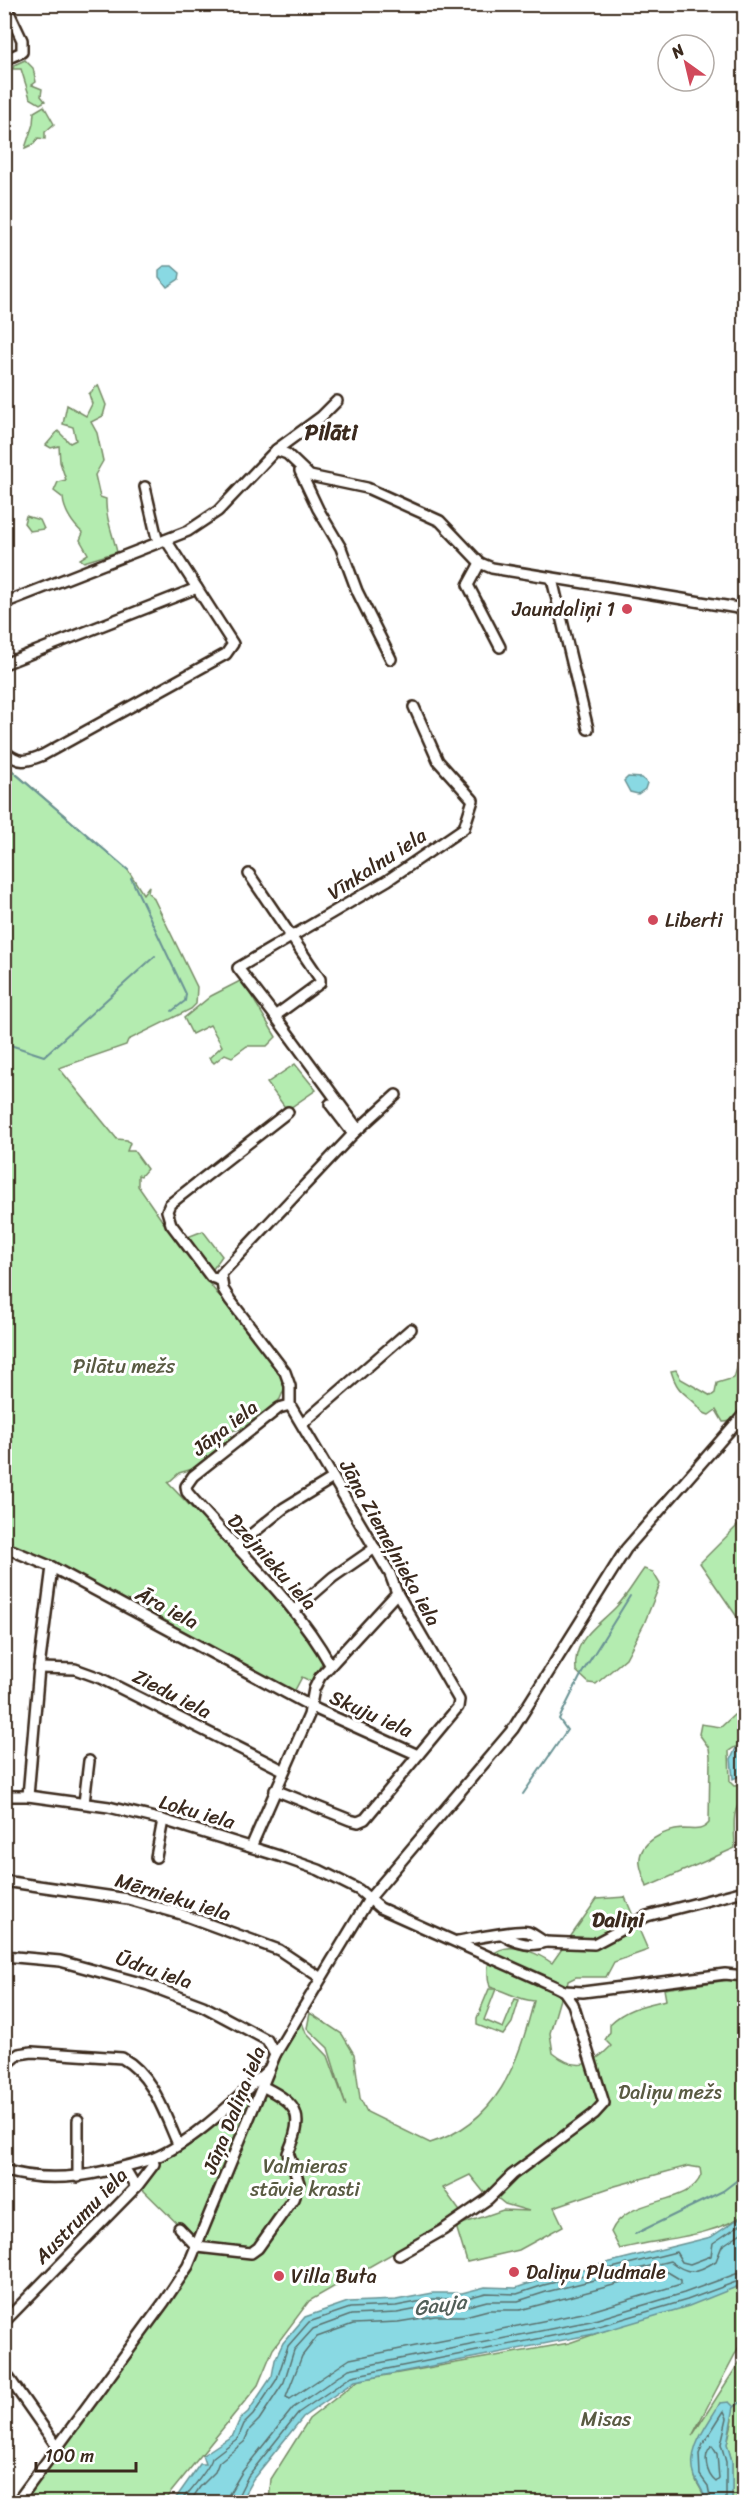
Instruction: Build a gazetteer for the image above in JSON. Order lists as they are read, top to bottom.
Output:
{
  "streets": {
    "street": [
      "Vīnkalnu iela",
      "Jāņa iela",
      "Jāņa Ziemeļnieka iela",
      "Dzejnieku iela",
      "Āra iela",
      "Ziedu iela",
      "Skuju iela",
      "Loku iela",
      "Mērnieku iela",
      "Ūdru iela",
      "Jāņa Daliņa iela",
      "Austrumu iela"
    ]
  },
  "crossings": [
    ["Jāņa iela", "Jāņa Ziemeļnieka iela"],
    ["Jāņa iela", "Dzejnieku iela"],
    ["Jāņa Ziemeļnieka iela", "Skuju iela"],
    ["Āra iela", "Skuju iela"],
    ["Loku iela", "Jāņa Daliņa iela"],
    ["Mērnieku iela", "Jāņa Daliņa iela"],
    ["Ūdru iela", "Jāņa Daliņa iela"]
  ],
  "districts": ["Pilāti", "Daliņi"],
  "water": ["Gauja"],
  "parks": [
    "Pilātu mežs",
    "Daliņu mežs",
    "Valmieras stāvie krasti",
    "Misas"
  ],
  "places": [
    "Jaundaliņi 1",
    "Liberti",
    "Daliņu Pludmale",
    "Villa Buta"
  ],
  "scale_bar": "100 m",
  "north": "top left"
}
